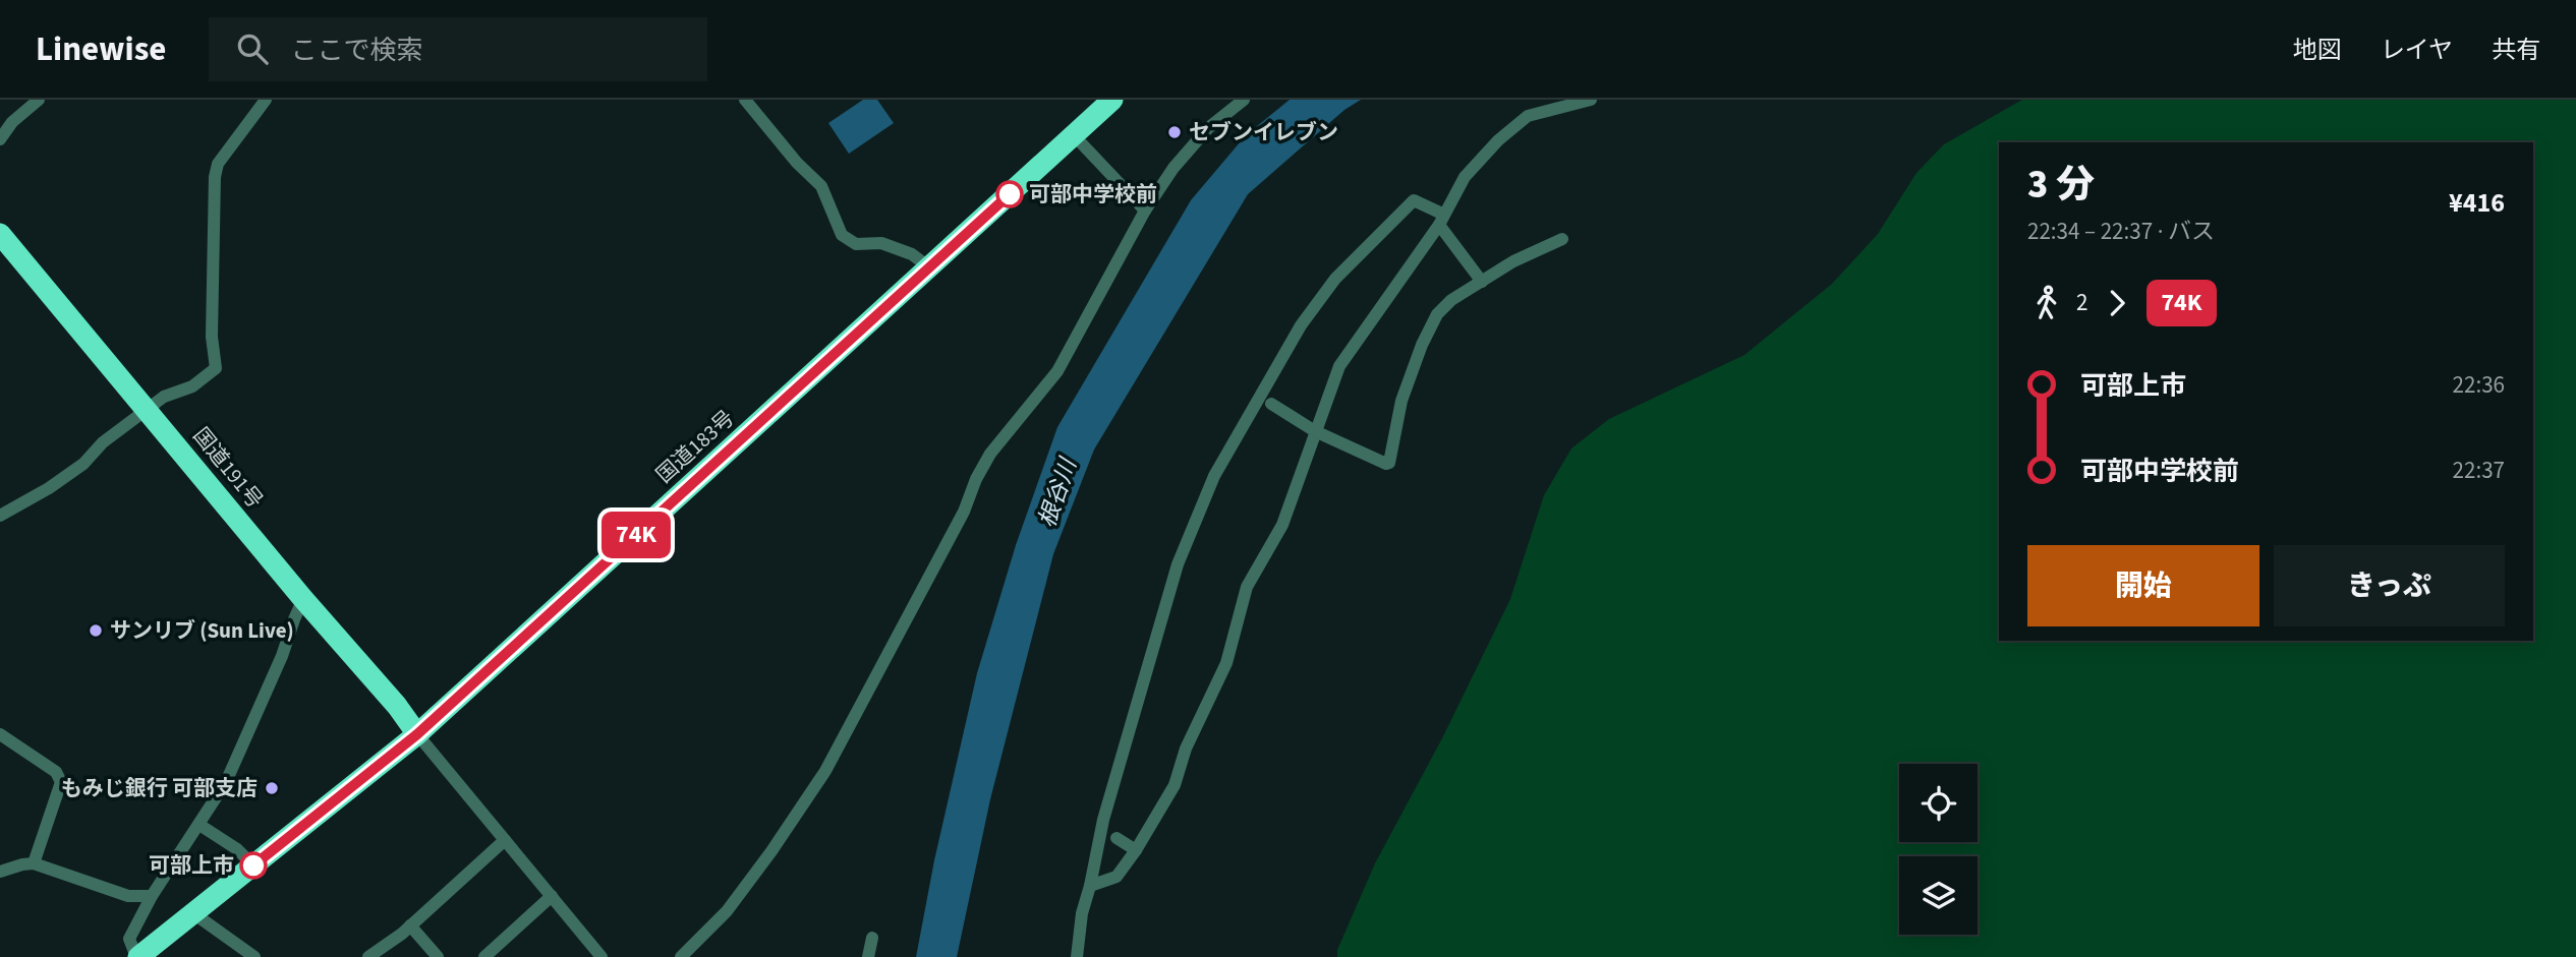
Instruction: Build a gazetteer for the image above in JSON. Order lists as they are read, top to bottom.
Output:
{
  "streets": {
    "highway": ["国道183号", "国道191号"]
  },
  "crossings": [
    ["国道183号", "国道191号"]
  ],
  "water": ["根谷川"],
  "places": [
    "セブンイレブン",
    "可部中学校前",
    "サンリブ (Sun Live)",
    "もみじ銀行 可部支店",
    "可部上市"
  ],
  "lines": ["bus line 74K"],
  "page": {
    "header": "Linewise",
    "search": "ここで検索",
    "nav": ["地図", "レイヤ", "共有"],
    "on_map": "74K",
    "heading": ["3 分", "22:34 – 22:37 · バス", "¥416"],
    "legs": ["2", "74K"],
    "list": [
      {
        "name": "可部上市",
        "value": "22:36"
      },
      {
        "name": "可部中学校前",
        "value": "22:37"
      }
    ],
    "buttons": ["開始", "きっぷ"]
  }
}
